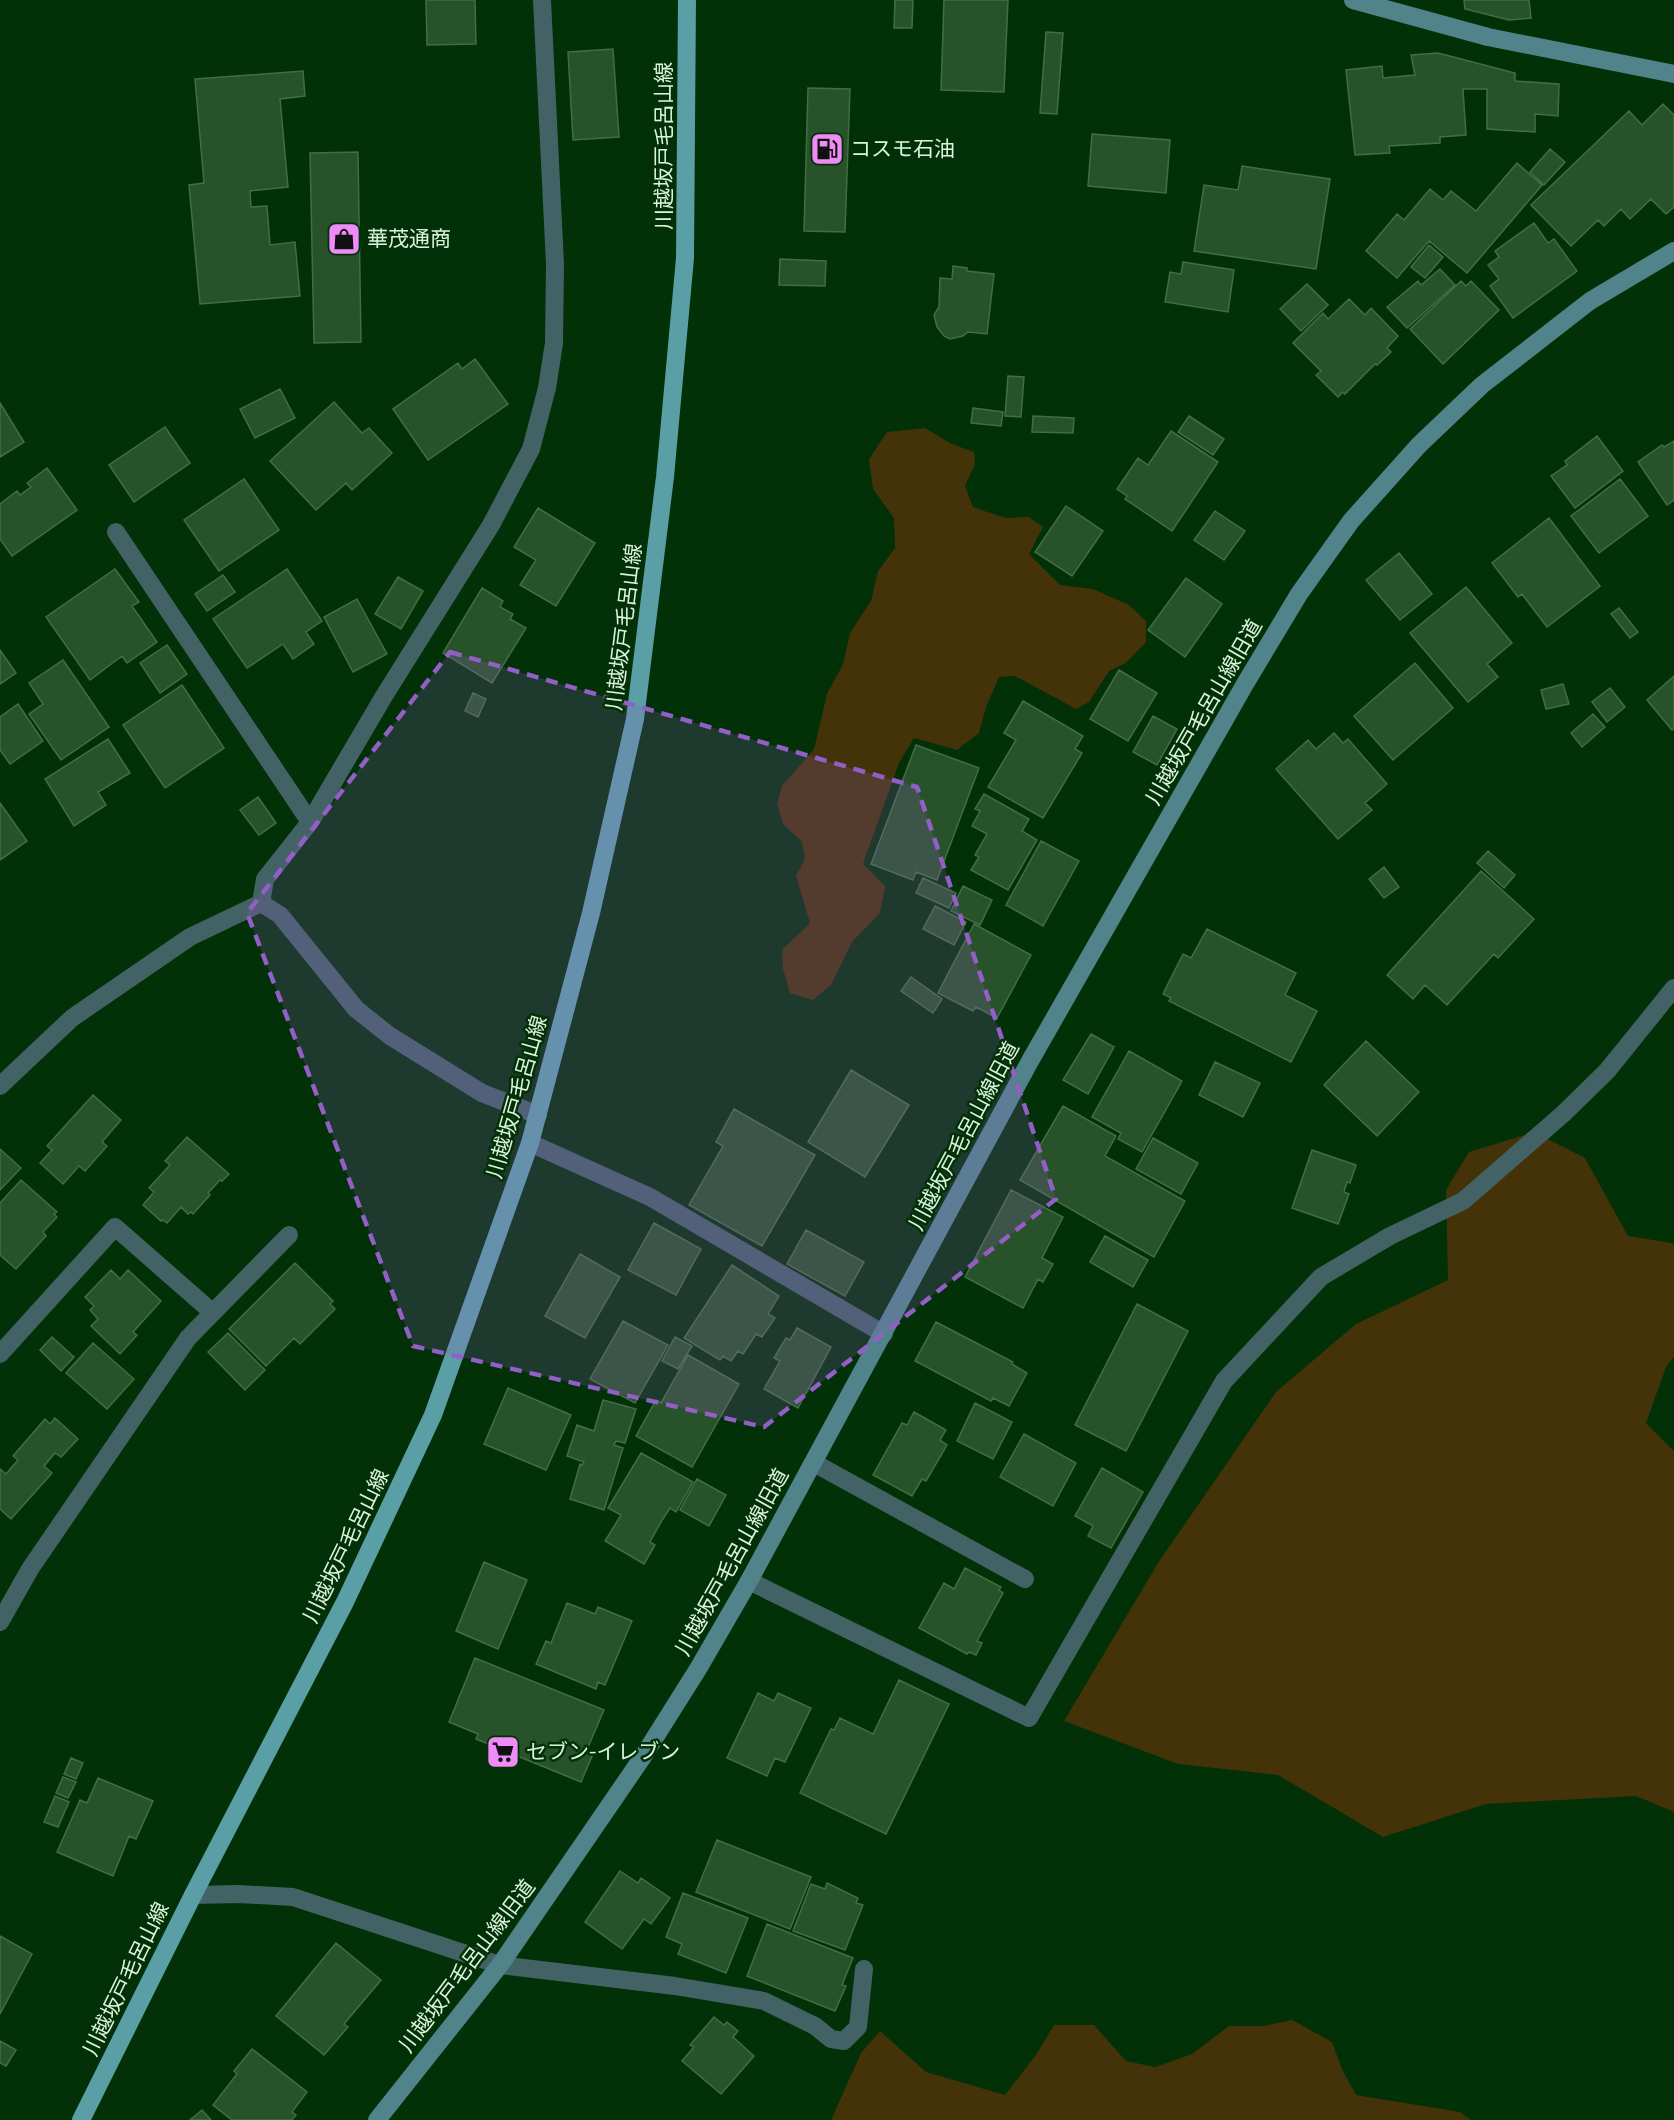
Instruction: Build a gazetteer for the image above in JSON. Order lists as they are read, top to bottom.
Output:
{
  "streets": {
    "main road": ["川越坂戸毛呂山線"],
    "street": ["川越坂戸毛呂山線旧道"]
  },
  "places": {
    "fuel station": ["コスモ石油"],
    "shop": ["華茂通商"],
    "supermarket": ["セブン-イレブン"]
  }
}
